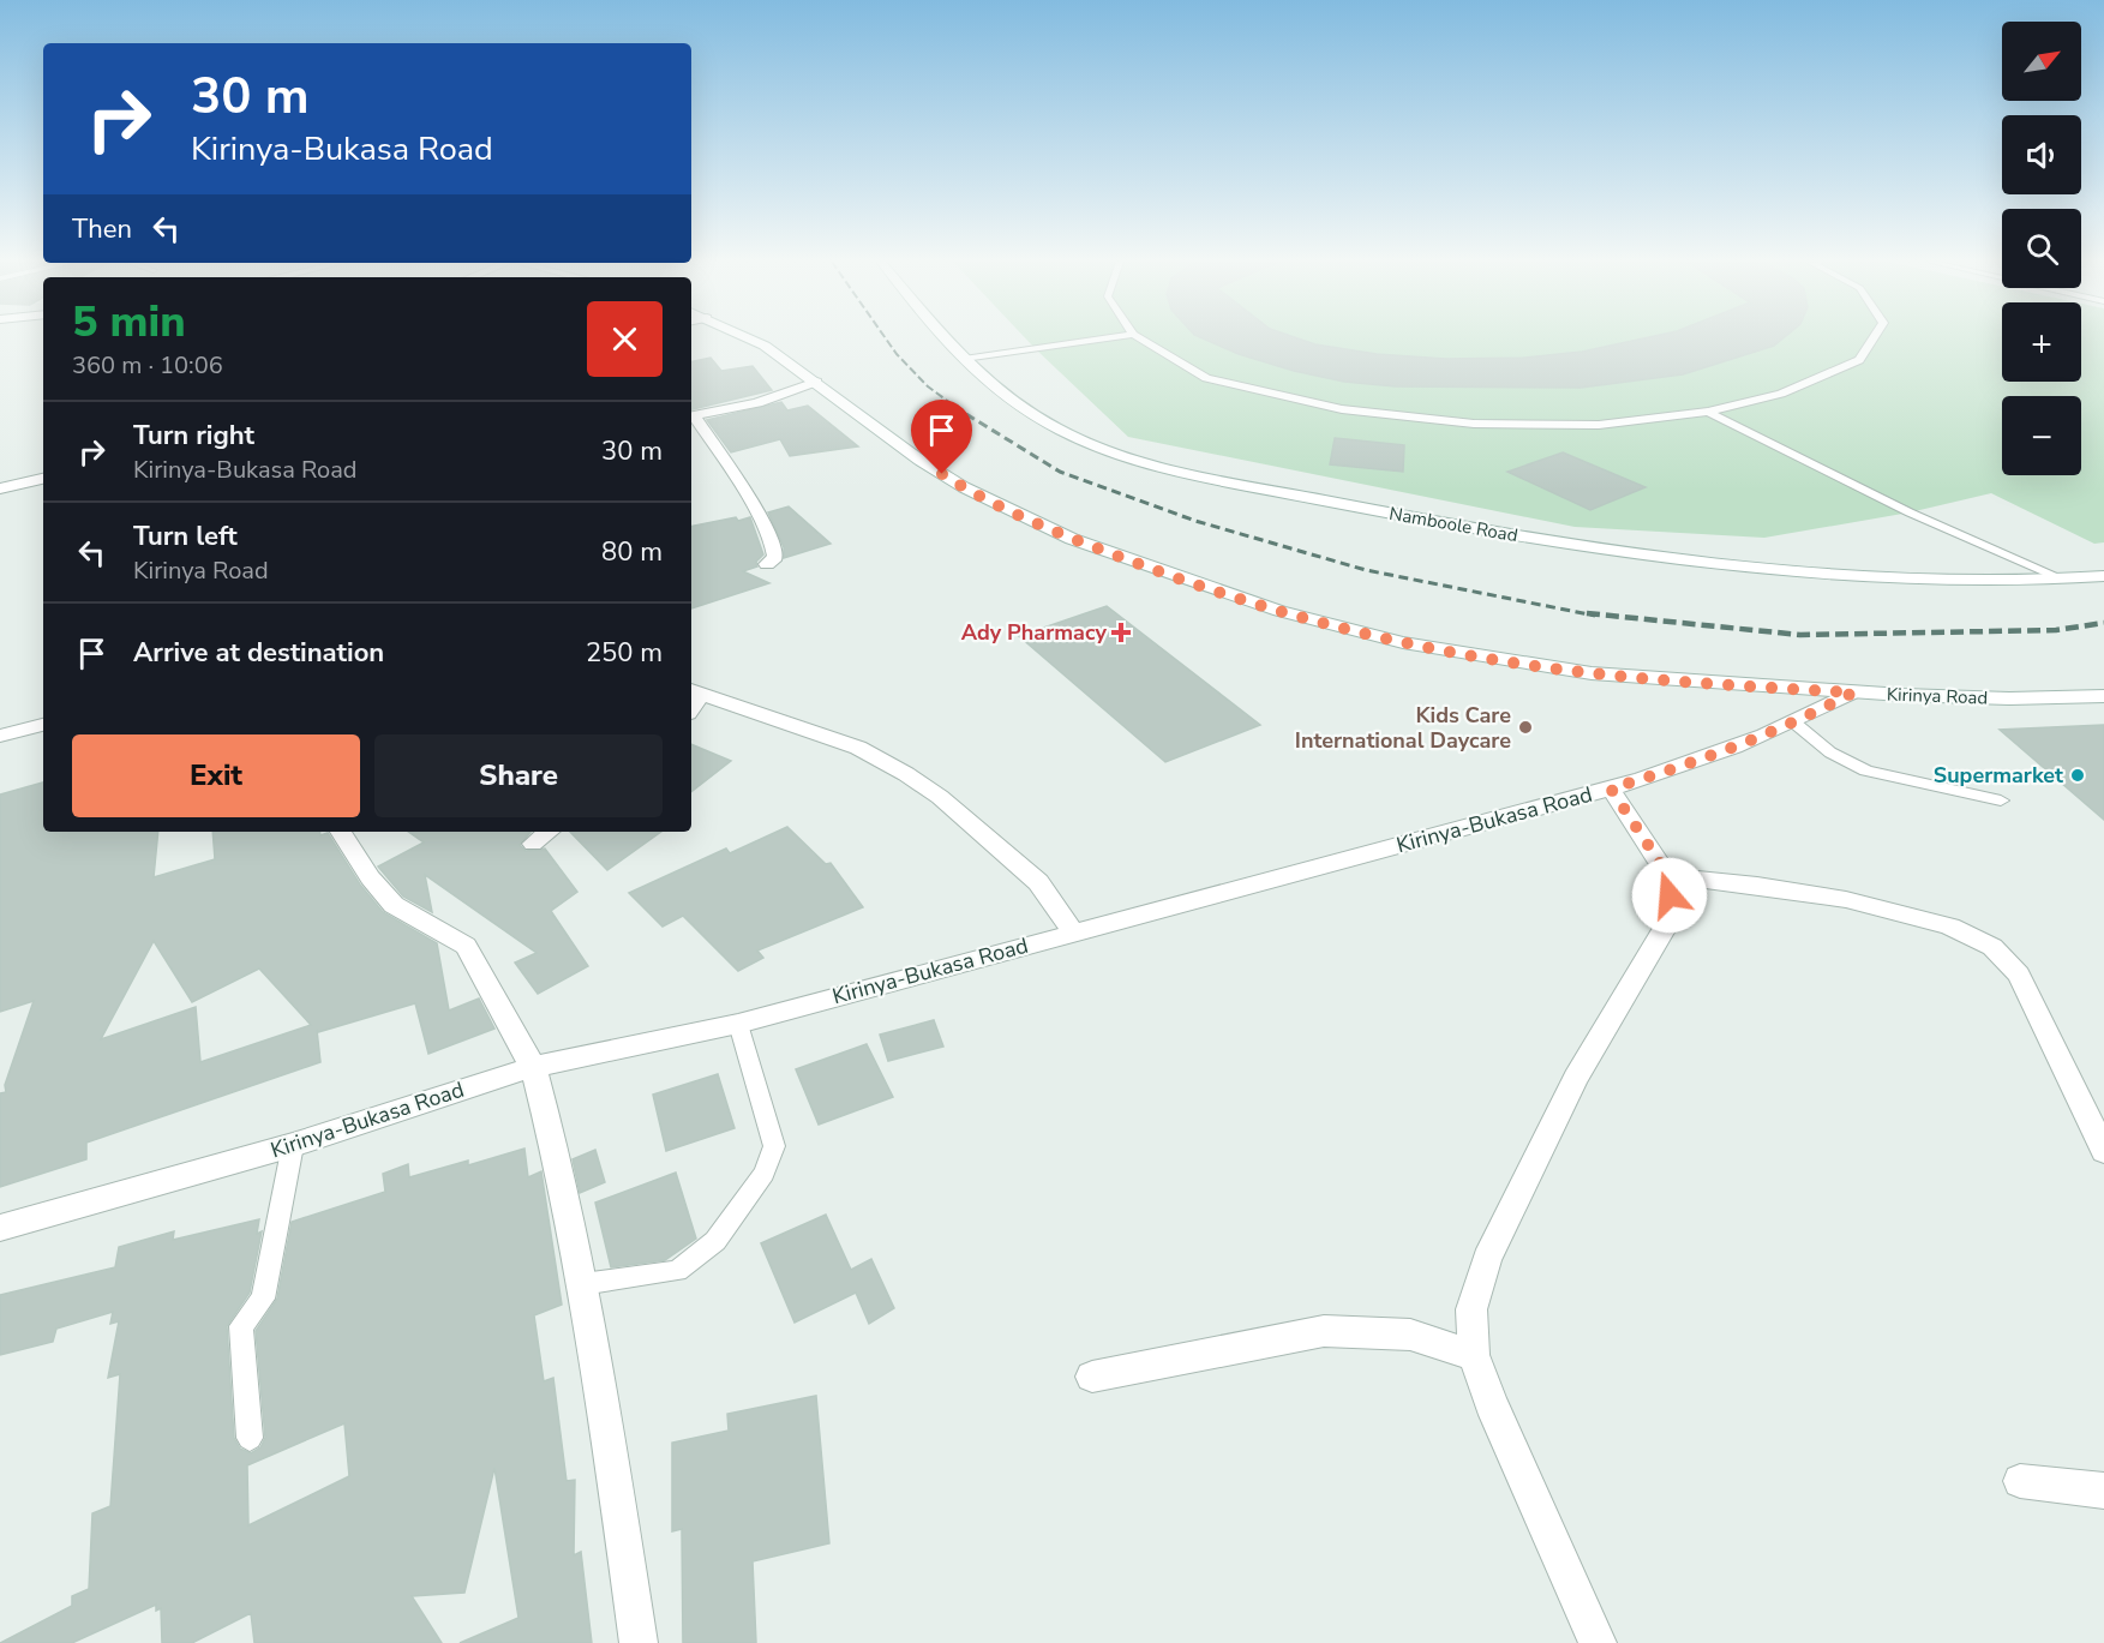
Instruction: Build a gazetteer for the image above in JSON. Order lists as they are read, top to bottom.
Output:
{
  "streets": {
    "street": ["Namboole Road", "Kirinya Road", "Kirinya-Bukasa Road"]
  },
  "crossings": [
    ["Kirinya Road", "Kirinya-Bukasa Road"]
  ],
  "places": {
    "health": ["Ady Pharmacy"],
    "other": ["Kids Care International Daycare", "Supermarket"]
  },
  "north": "top right",
  "page": {
    "map_buttons": ["+", "−"],
    "turn": ["30 m", "Kirinya-Bukasa Road"],
    "then": "Then",
    "heading": ["5 min", "360 m · 10:06"],
    "list": [
      {
        "name": "Turn right",
        "note": "Kirinya-Bukasa Road",
        "value": "30 m"
      },
      {
        "name": "Turn left",
        "note": "Kirinya Road",
        "value": "80 m"
      },
      {
        "name": "Arrive at destination",
        "value": "250 m"
      }
    ],
    "buttons": ["Exit", "Share"]
  }
}
